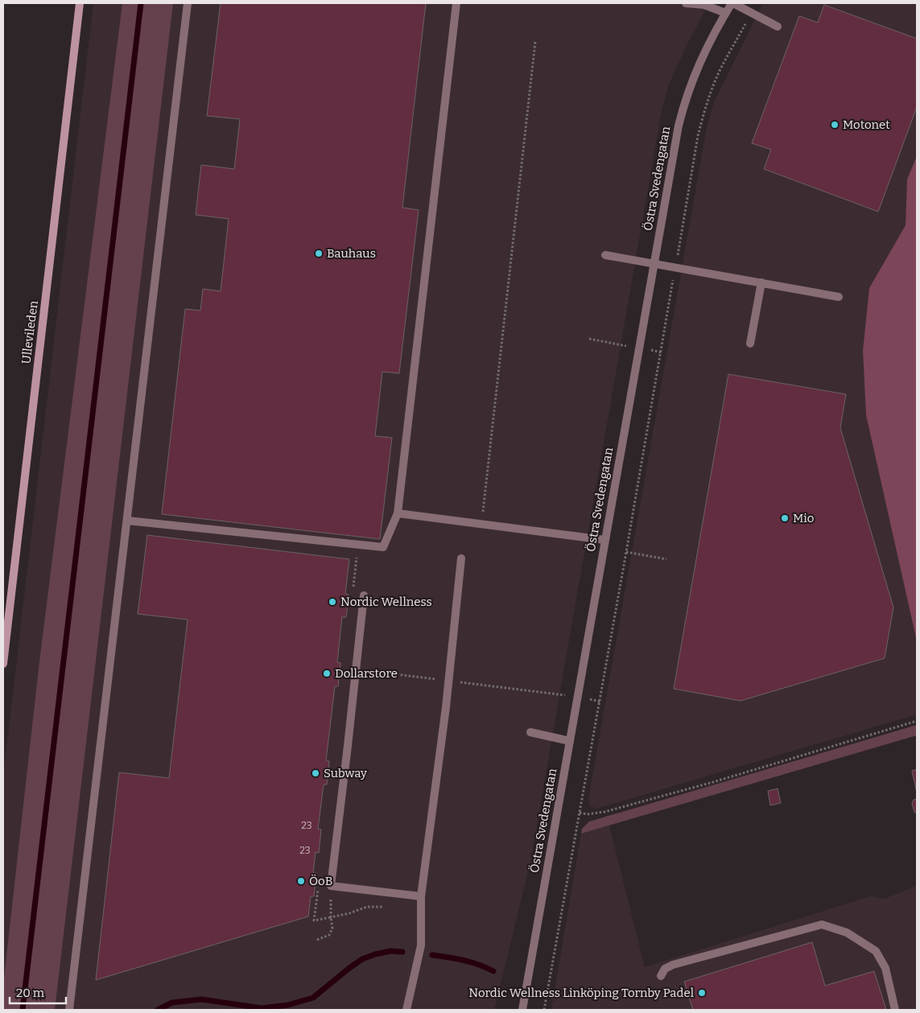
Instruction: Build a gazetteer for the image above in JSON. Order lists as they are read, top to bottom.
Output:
{
  "streets": {
    "main road": ["Ullevileden"],
    "street": ["Östra Svedengatan"]
  },
  "places": [
    "Motonet",
    "Bauhaus",
    "Mio",
    "Nordic Wellness",
    "Dollarstore",
    "Subway",
    "ÖoB",
    "Nordic Wellness Linköping Tornby Padel"
  ],
  "house_numbers": ["23", "23"],
  "scale_bar": "20 m"
}
